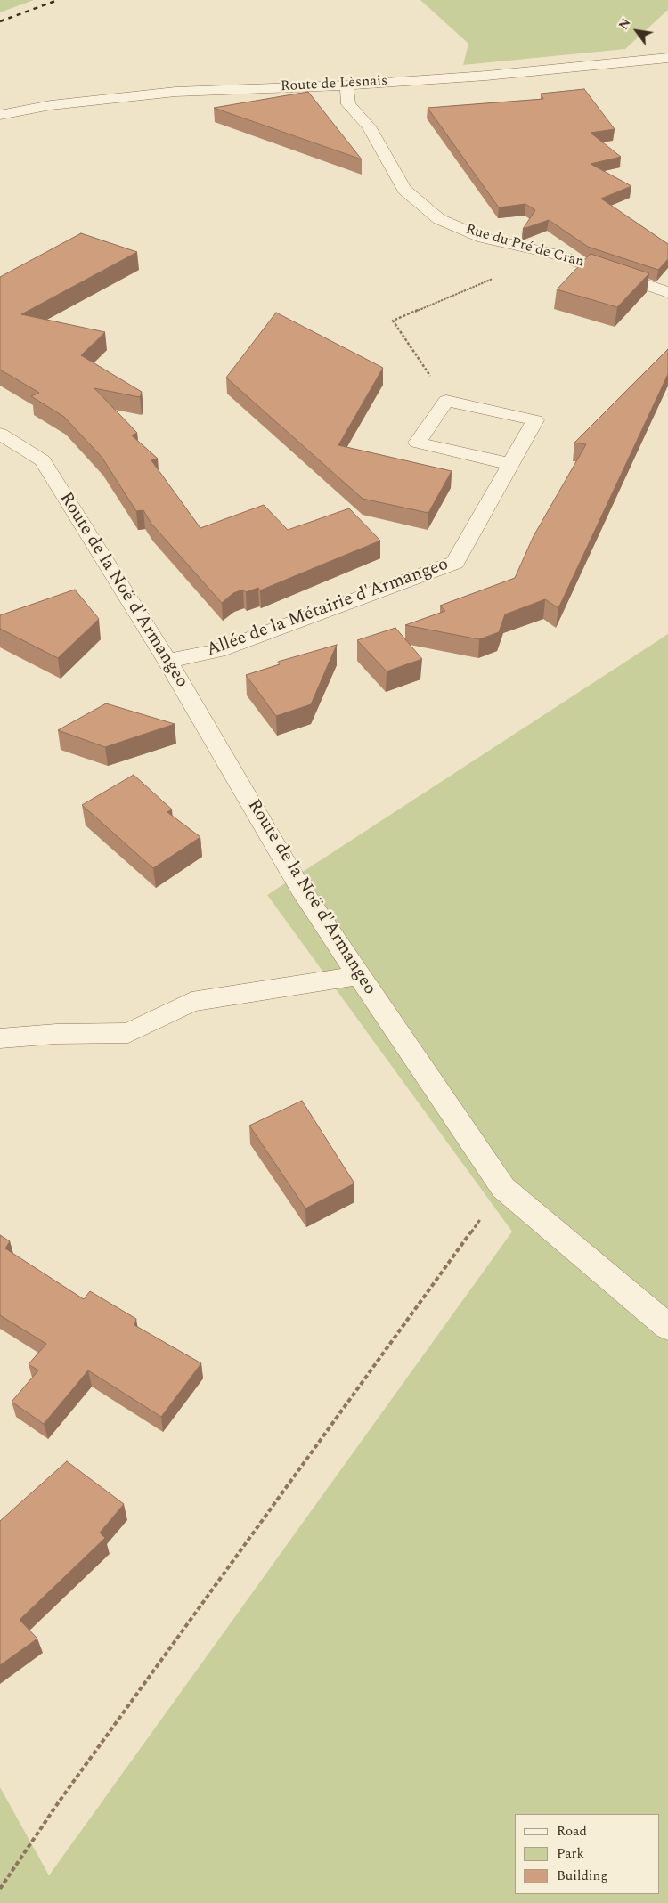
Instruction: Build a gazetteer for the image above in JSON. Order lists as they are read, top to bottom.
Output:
{
  "streets": {
    "street": [
      "Route de Lèsnais",
      "Rue du Pré de Cran",
      "Route de la Noë d'Armangeo",
      "Allée de la Métairie d'Armangeo"
    ]
  },
  "crossings": [
    ["Route de Lèsnais", "Rue du Pré de Cran"],
    ["Route de la Noë d'Armangeo", "Allée de la Métairie d'Armangeo"]
  ],
  "legend": ["Road", "Park", "Building"],
  "north": "top left"
}
